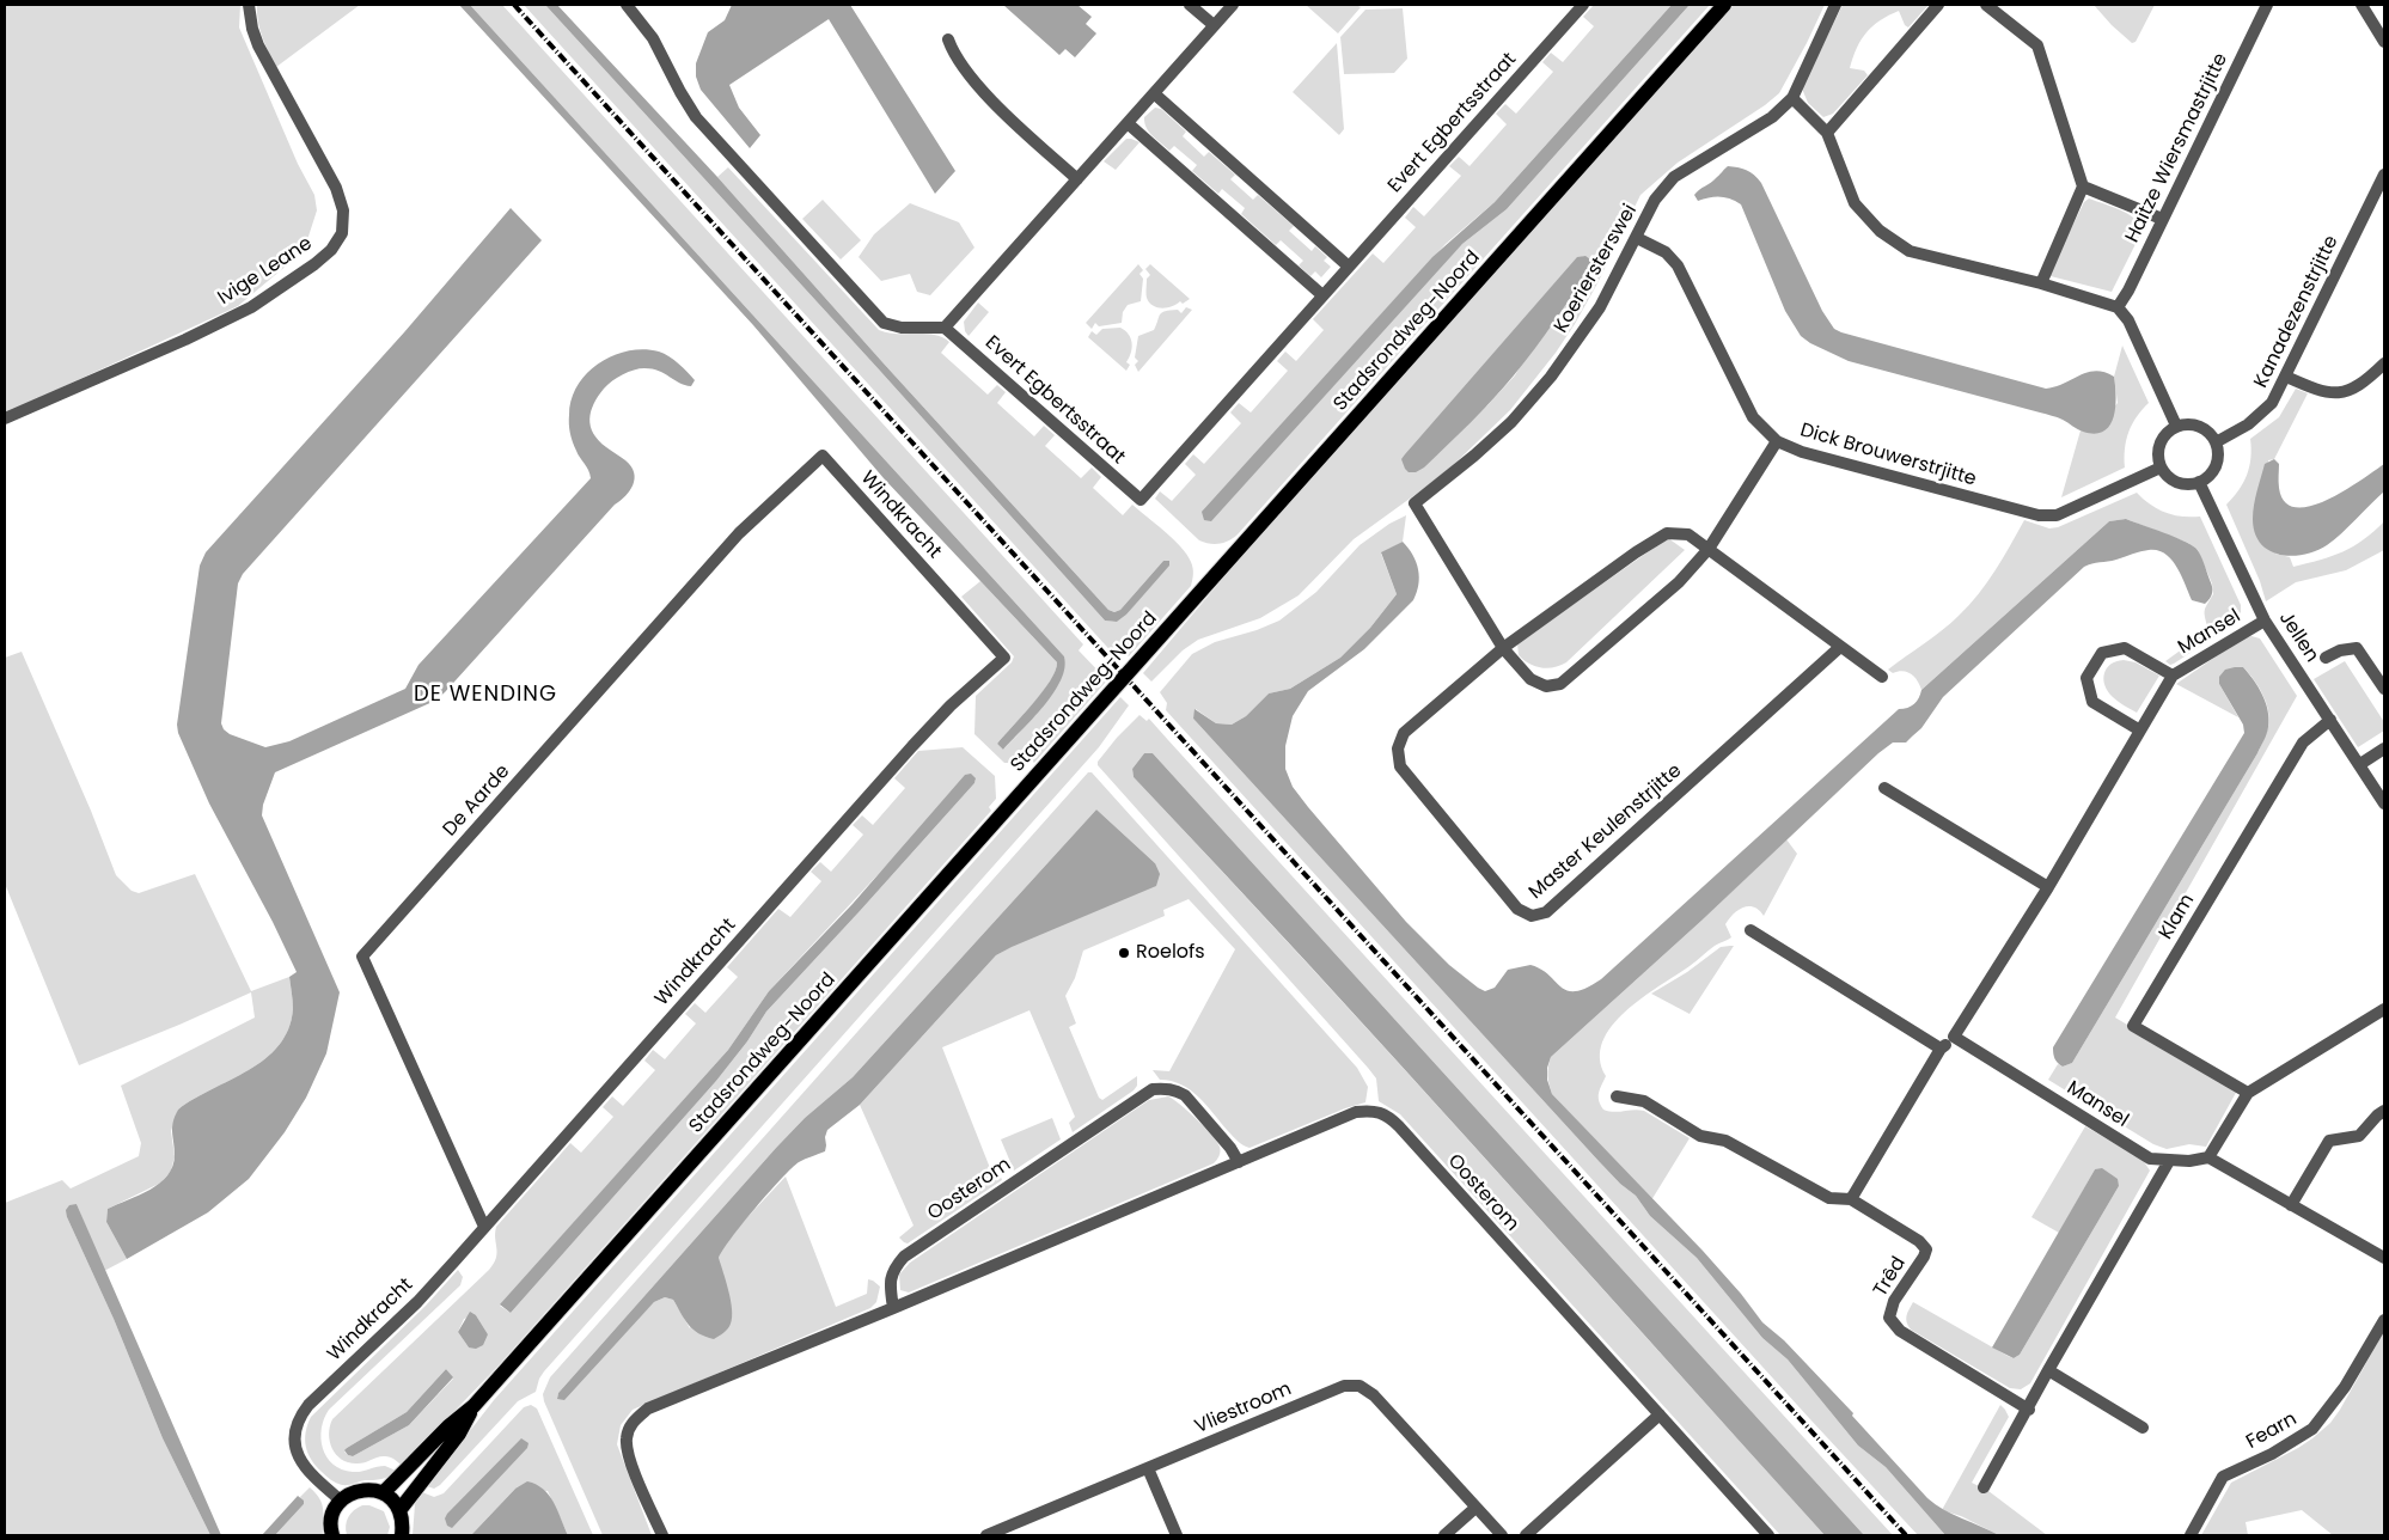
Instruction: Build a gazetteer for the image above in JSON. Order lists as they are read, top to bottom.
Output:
{
  "streets": {
    "main road": ["Stadsrondweg-Noord"],
    "street": [
      "Evert Egbertsstraat",
      "Haitze Wiersmastrjitte",
      "Koeriersterswei",
      "Ivige Leane",
      "Kanadezenstrjitte",
      "Dick Brouwerstrjitte",
      "Windkracht",
      "Mansel",
      "Jellen",
      "De Aarde",
      "Master Keulenstrjitte",
      "Klam",
      "Oosterom",
      "Trêd",
      "Vliestroom",
      "Fearn"
    ]
  },
  "crossings": [
    ["Koeriersterswei", "Dick Brouwerstrjitte"],
    ["Koeriersterswei", "Master Keulenstrjitte"],
    ["Kanadezenstrjitte", "Dick Brouwerstrjitte"],
    ["Kanadezenstrjitte", "Jellen"],
    ["Dick Brouwerstrjitte", "Jellen"],
    ["Windkracht", "De Aarde"],
    ["Mansel", "Jellen"],
    ["Jellen", "Klam"]
  ],
  "districts": ["DE WENDING"],
  "places": ["Roelofs"]
}
